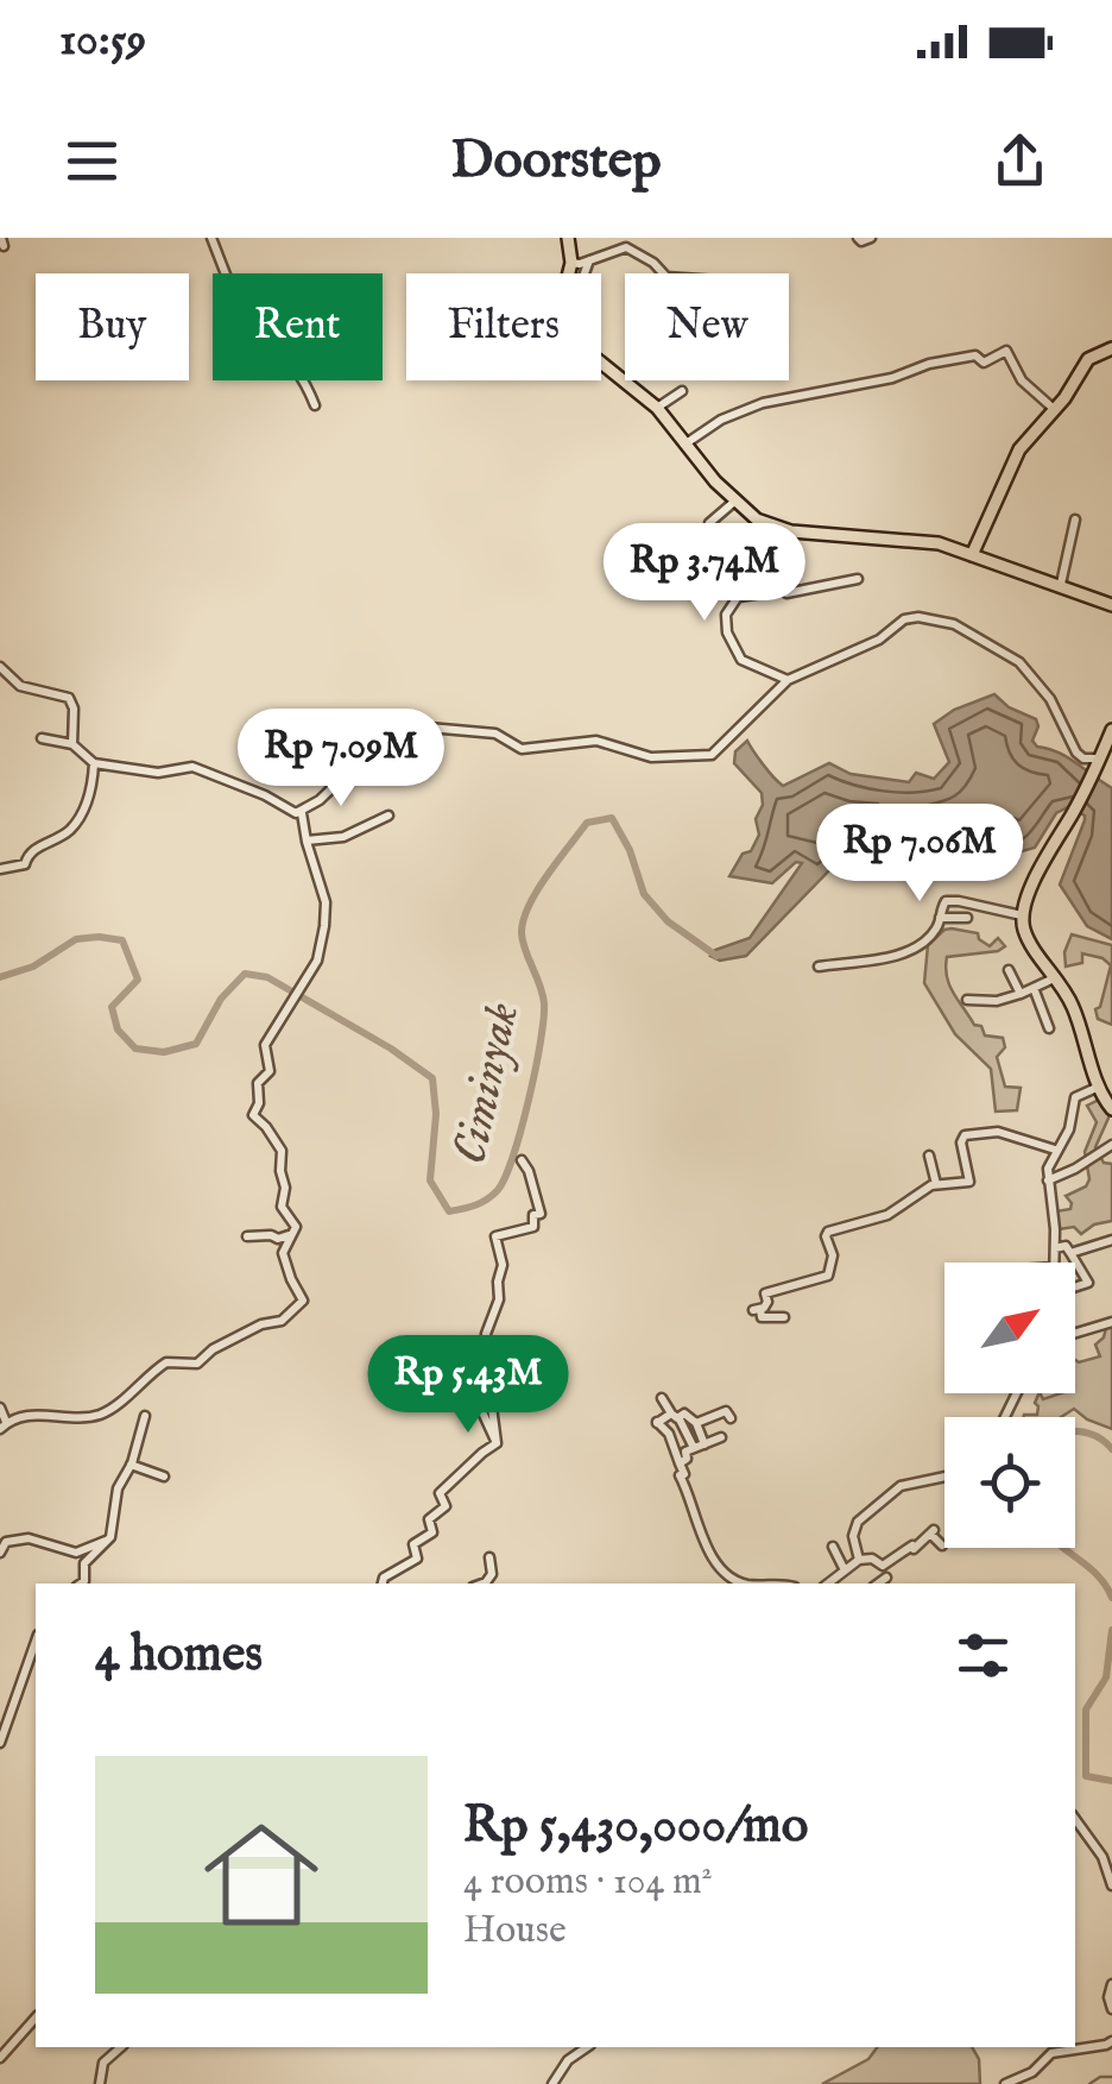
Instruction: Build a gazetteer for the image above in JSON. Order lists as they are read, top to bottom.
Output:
{
  "water": ["Ciminyak"],
  "north": "top right",
  "page": {
    "status": "10:59",
    "header": "Doorstep",
    "chip": [
      "Buy",
      "Rent",
      "Filters",
      "New"
    ],
    "price": [
      "Rp 3.74M",
      "Rp 7.09M",
      "Rp 7.06M",
      "Rp 5.43M"
    ],
    "heading": "4 homes",
    "list": [
      {
        "name": "Rp 5,430,000/mo",
        "note": "4 rooms · 104 m² · House"
      }
    ]
  }
}
